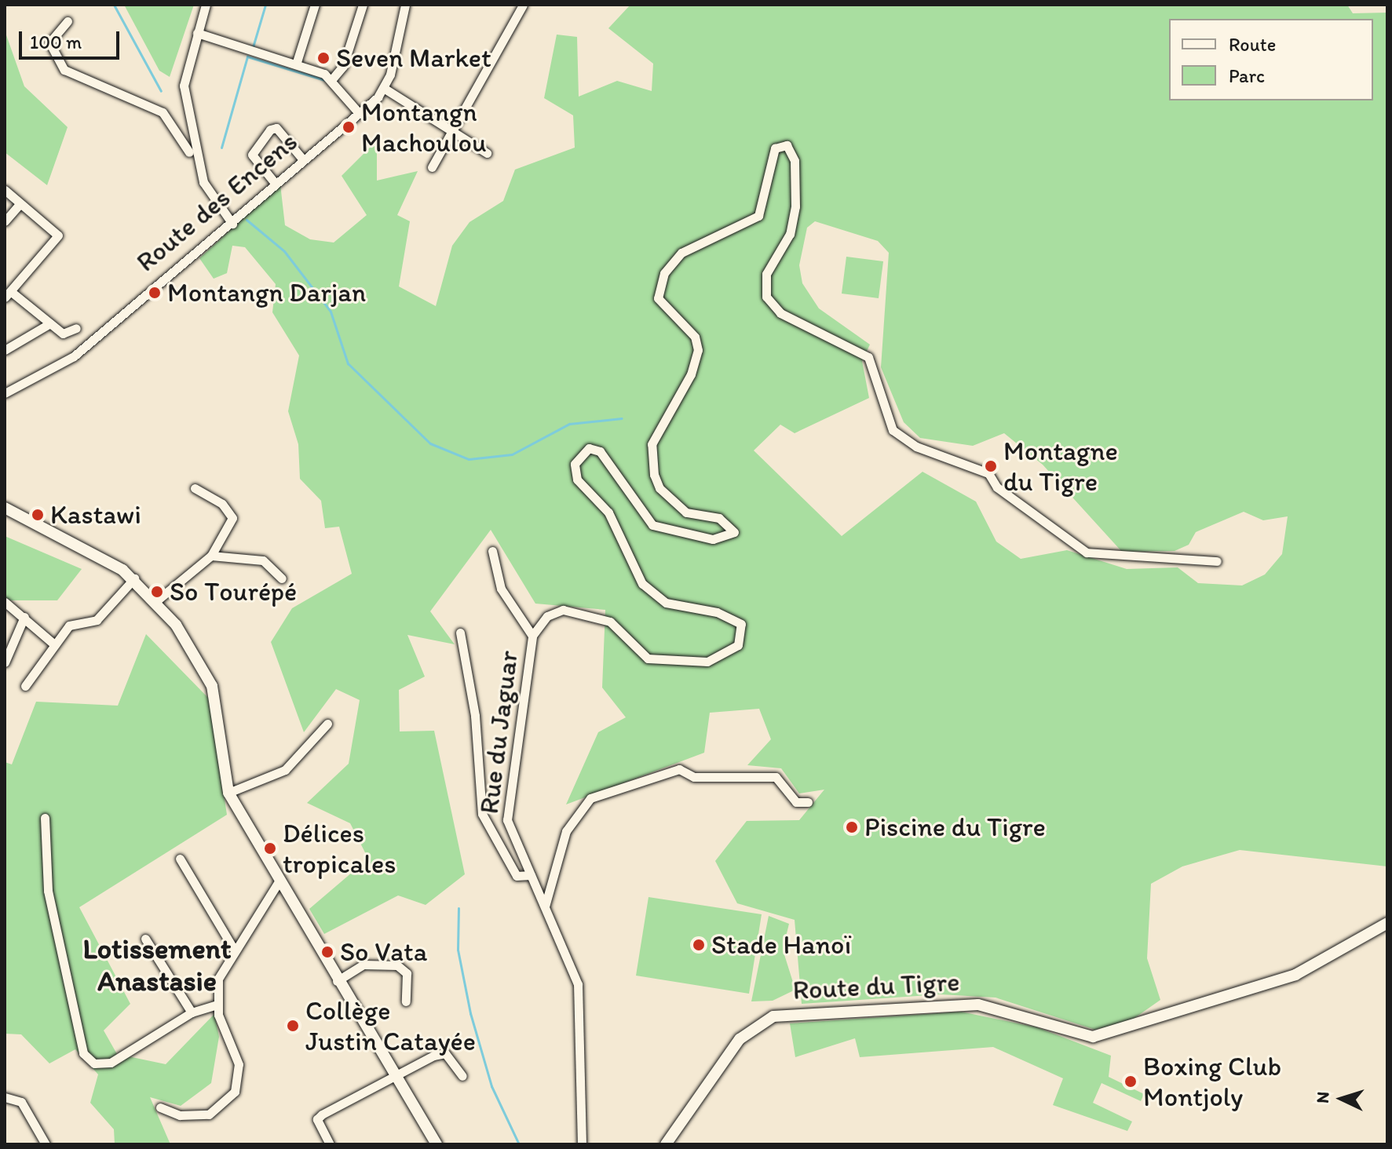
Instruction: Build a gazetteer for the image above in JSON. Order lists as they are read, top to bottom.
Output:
{
  "streets": {
    "main road": ["Route du Tigre"],
    "street": ["Route des Encens", "Rue du Jaguar"]
  },
  "districts": ["Lotissement Anastasie"],
  "places": [
    "Seven Market",
    "Montangn Machoulou",
    "Montangn Darjan",
    "Montagne du Tigre",
    "Kastawi",
    "So Tourépé",
    "Piscine du Tigre",
    "Délices tropicales",
    "Stade Hanoï",
    "So Vata",
    "Collège Justin Catayée",
    "Boxing Club Montjoly"
  ],
  "legend": ["Route", "Parc"],
  "scale_bar": "100 m",
  "north": "left"
}
